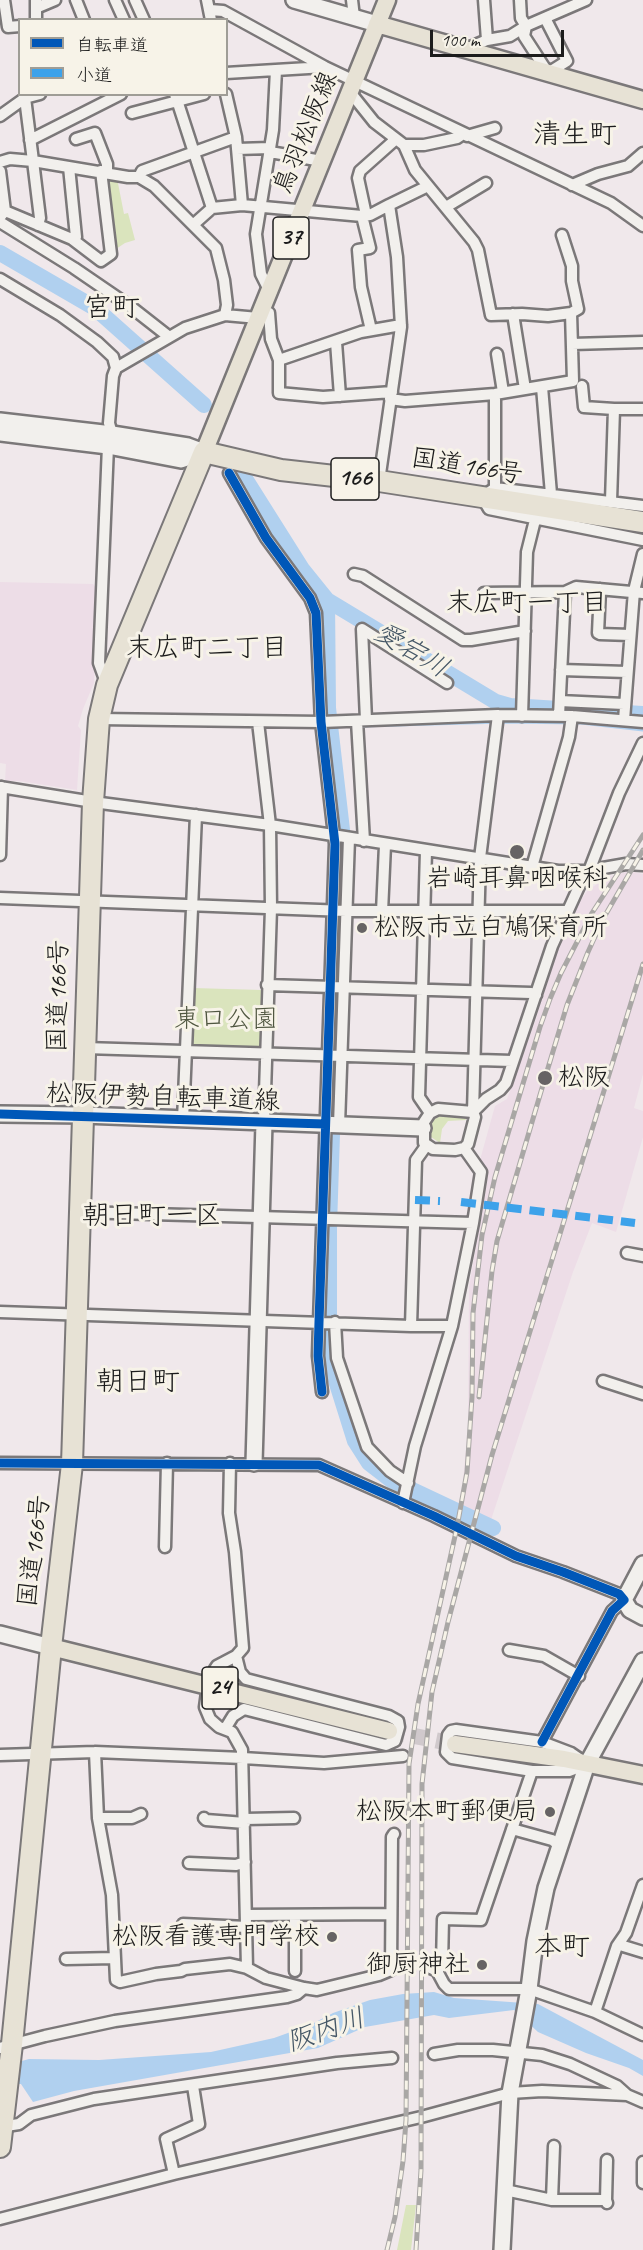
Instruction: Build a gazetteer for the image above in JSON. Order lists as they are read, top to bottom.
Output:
{
  "streets": {
    "highway": ["国道166号", "166"],
    "main road": ["鳥羽松阪線", "37", "24"],
    "street": ["松阪伊勢自転車道線"]
  },
  "crossings": [
    ["鳥羽松阪線", "国道166号"],
    ["国道166号", "松阪伊勢自転車道線"],
    ["国道166号", "24"]
  ],
  "districts": [
    "清生町",
    "宮町",
    "末広町一丁目",
    "末広町二丁目",
    "朝日町一区",
    "朝日町",
    "本町"
  ],
  "water": ["愛宕川", "阪内川"],
  "parks": ["東口公園"],
  "places": [
    "岩崎耳鼻咽喉科",
    "松阪市立白鳩保育所",
    "松阪",
    "松阪本町郵便局",
    "松阪看護専門学校",
    "御厨神社"
  ],
  "legend": ["自転車道", "小道"],
  "scale_bar": "100 m"
}
